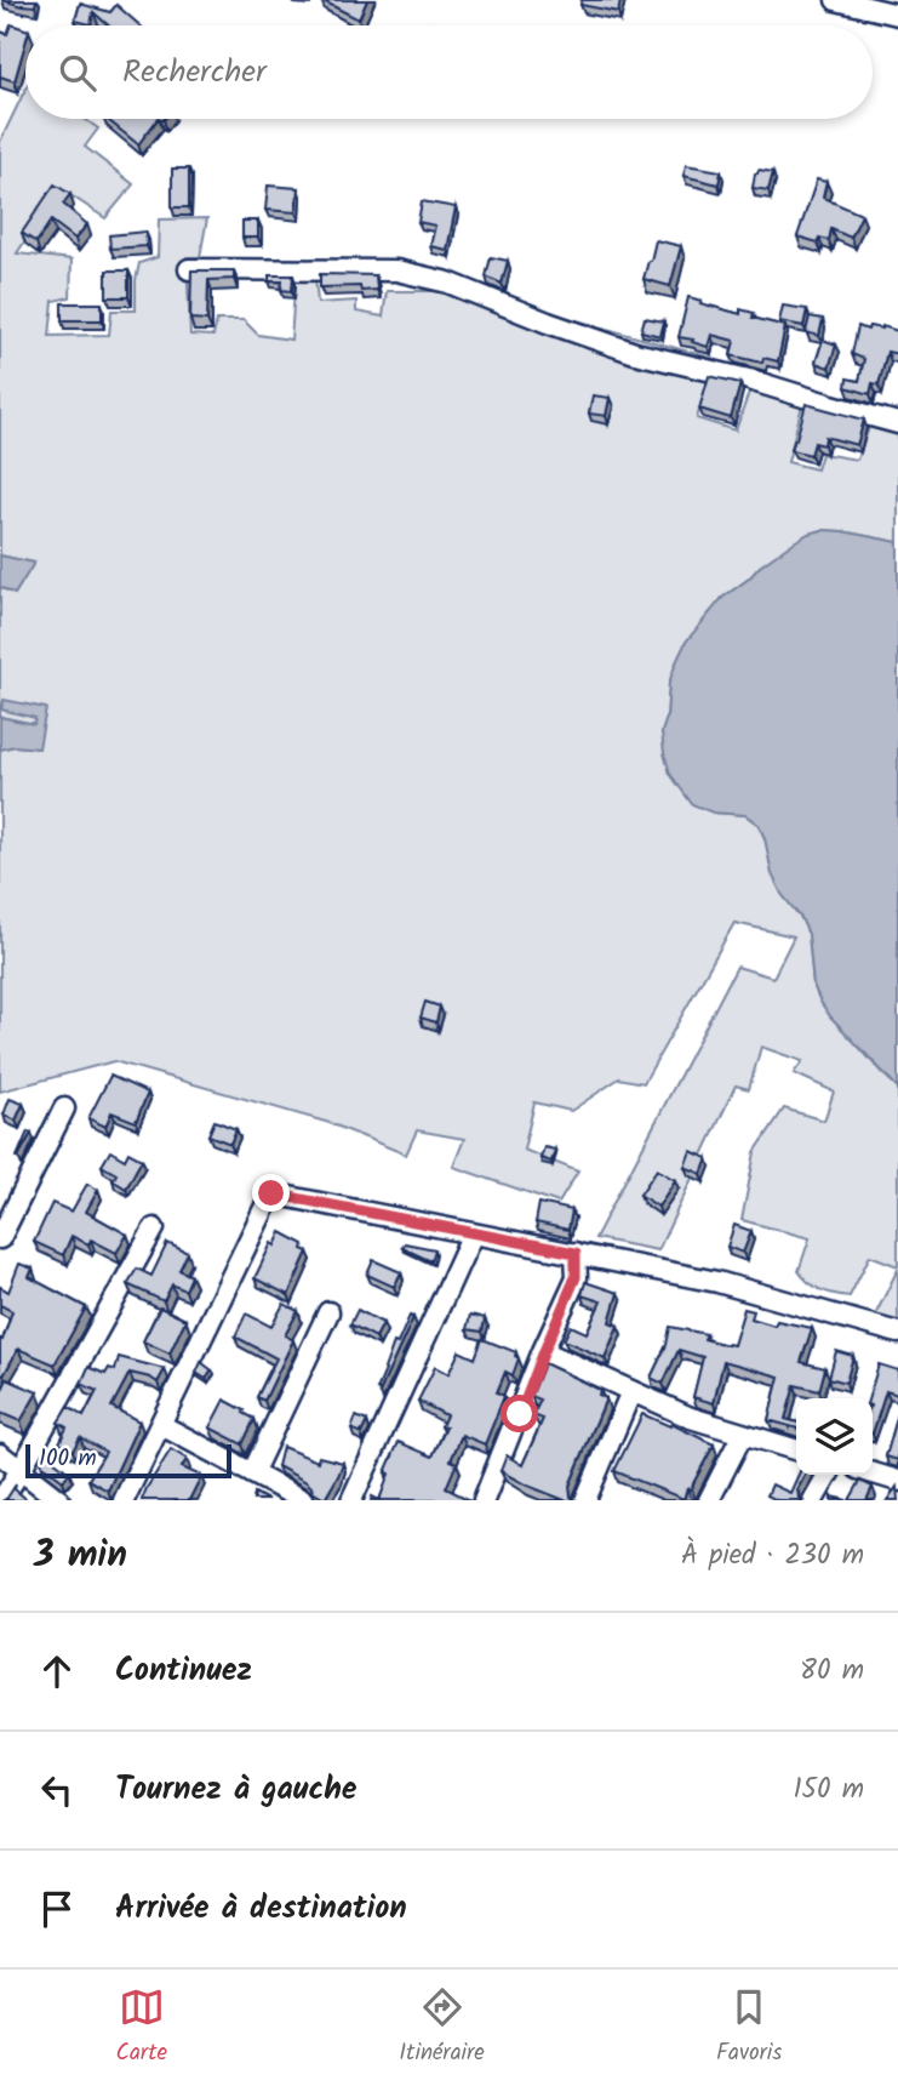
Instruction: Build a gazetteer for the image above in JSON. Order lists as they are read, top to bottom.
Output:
{
  "scale_bar": "100 m",
  "page": {
    "search": "Rechercher",
    "scale": "100 m",
    "heading": ["3 min", "À pied · 230 m"],
    "list": [
      ["Continuez", "80 m"],
      ["Tournez à gauche", "150 m"],
      "Arrivée à destination"
    ],
    "nav": ["Carte", "Itinéraire", "Favoris"]
  }
}
